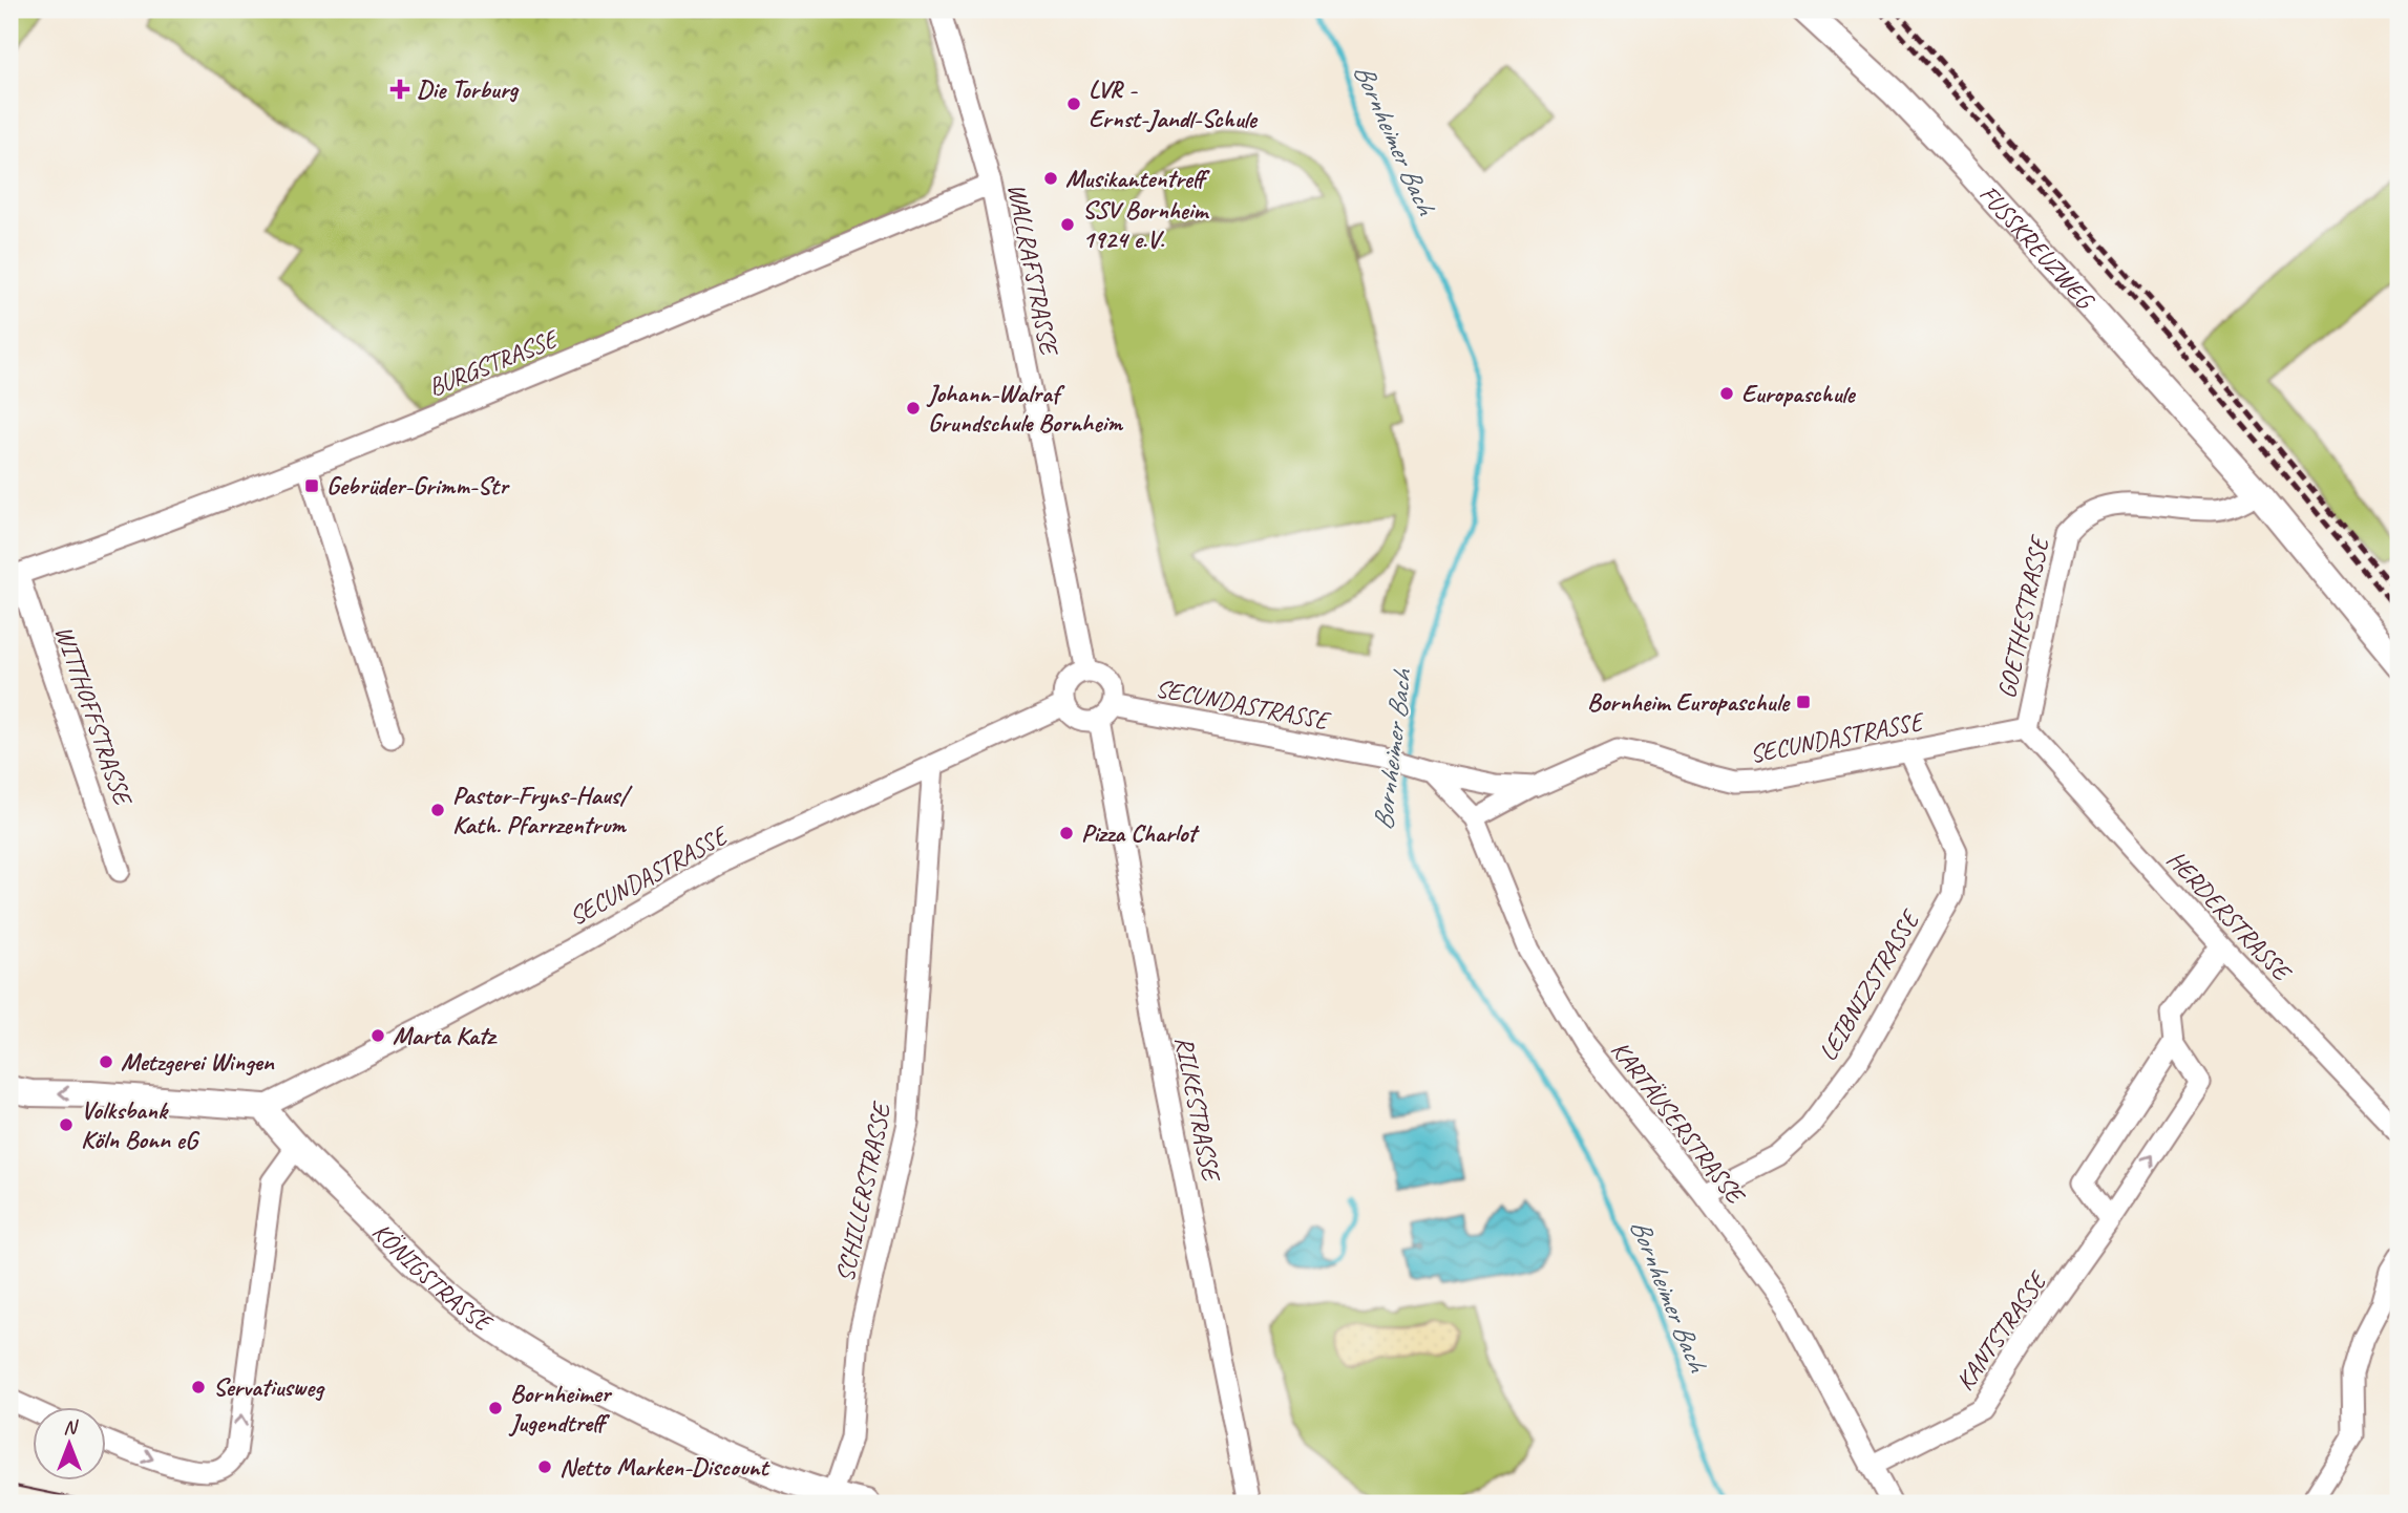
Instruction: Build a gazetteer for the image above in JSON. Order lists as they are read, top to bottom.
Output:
{
  "streets": {
    "street": [
      "FUSSKREUZWEG",
      "WALLRAFSTRASSE",
      "BURGSTRASSE",
      "GOETHESTRASSE",
      "SECUNDASTRASSE",
      "WITTHOFFSTRASSE",
      "HERDERSTRASSE",
      "LEIBNIZSTRASSE",
      "RILKESTRASSE",
      "KARTÄUSERSTRASSE",
      "SCHILLERSTRASSE",
      "KÖNIGSTRASSE",
      "KANTSTRASSE"
    ]
  },
  "crossings": [
    ["FUSSKREUZWEG", "GOETHESTRASSE"],
    ["WALLRAFSTRASSE", "BURGSTRASSE"],
    ["WALLRAFSTRASSE", "SECUNDASTRASSE"],
    ["WALLRAFSTRASSE", "RILKESTRASSE"],
    ["BURGSTRASSE", "WITTHOFFSTRASSE"],
    ["GOETHESTRASSE", "SECUNDASTRASSE"],
    ["GOETHESTRASSE", "HERDERSTRASSE"],
    ["SECUNDASTRASSE", "HERDERSTRASSE"],
    ["SECUNDASTRASSE", "LEIBNIZSTRASSE"],
    ["SECUNDASTRASSE", "RILKESTRASSE"],
    ["SECUNDASTRASSE", "KARTÄUSERSTRASSE"],
    ["SECUNDASTRASSE", "SCHILLERSTRASSE"],
    ["SECUNDASTRASSE", "KÖNIGSTRASSE"],
    ["LEIBNIZSTRASSE", "KARTÄUSERSTRASSE"],
    ["KARTÄUSERSTRASSE", "KANTSTRASSE"],
    ["SCHILLERSTRASSE", "KÖNIGSTRASSE"]
  ],
  "water": ["Bornheimer Bach"],
  "places": {
    "health": ["Die Torburg"],
    "other": [
      "LVR - Ernst-Jandl-Schule",
      "Musikantentreff",
      "SSV Bornheim 1924 e.V.",
      "Europaschule",
      "Johann-Walraf Grundschule Bornheim",
      "Pastor-Fryns-Haus/ Kath. Pfarrzentrum",
      "Pizza Charlot",
      "Marta Katz",
      "Metzgerei Wingen",
      "Volksbank Köln Bonn eG",
      "Servatiusweg",
      "Bornheimer Jugendtreff",
      "Netto Marken-Discount"
    ],
    "transit": ["Gebrüder-Grimm-Str", "Bornheim Europaschule"]
  },
  "north": "top"
}
